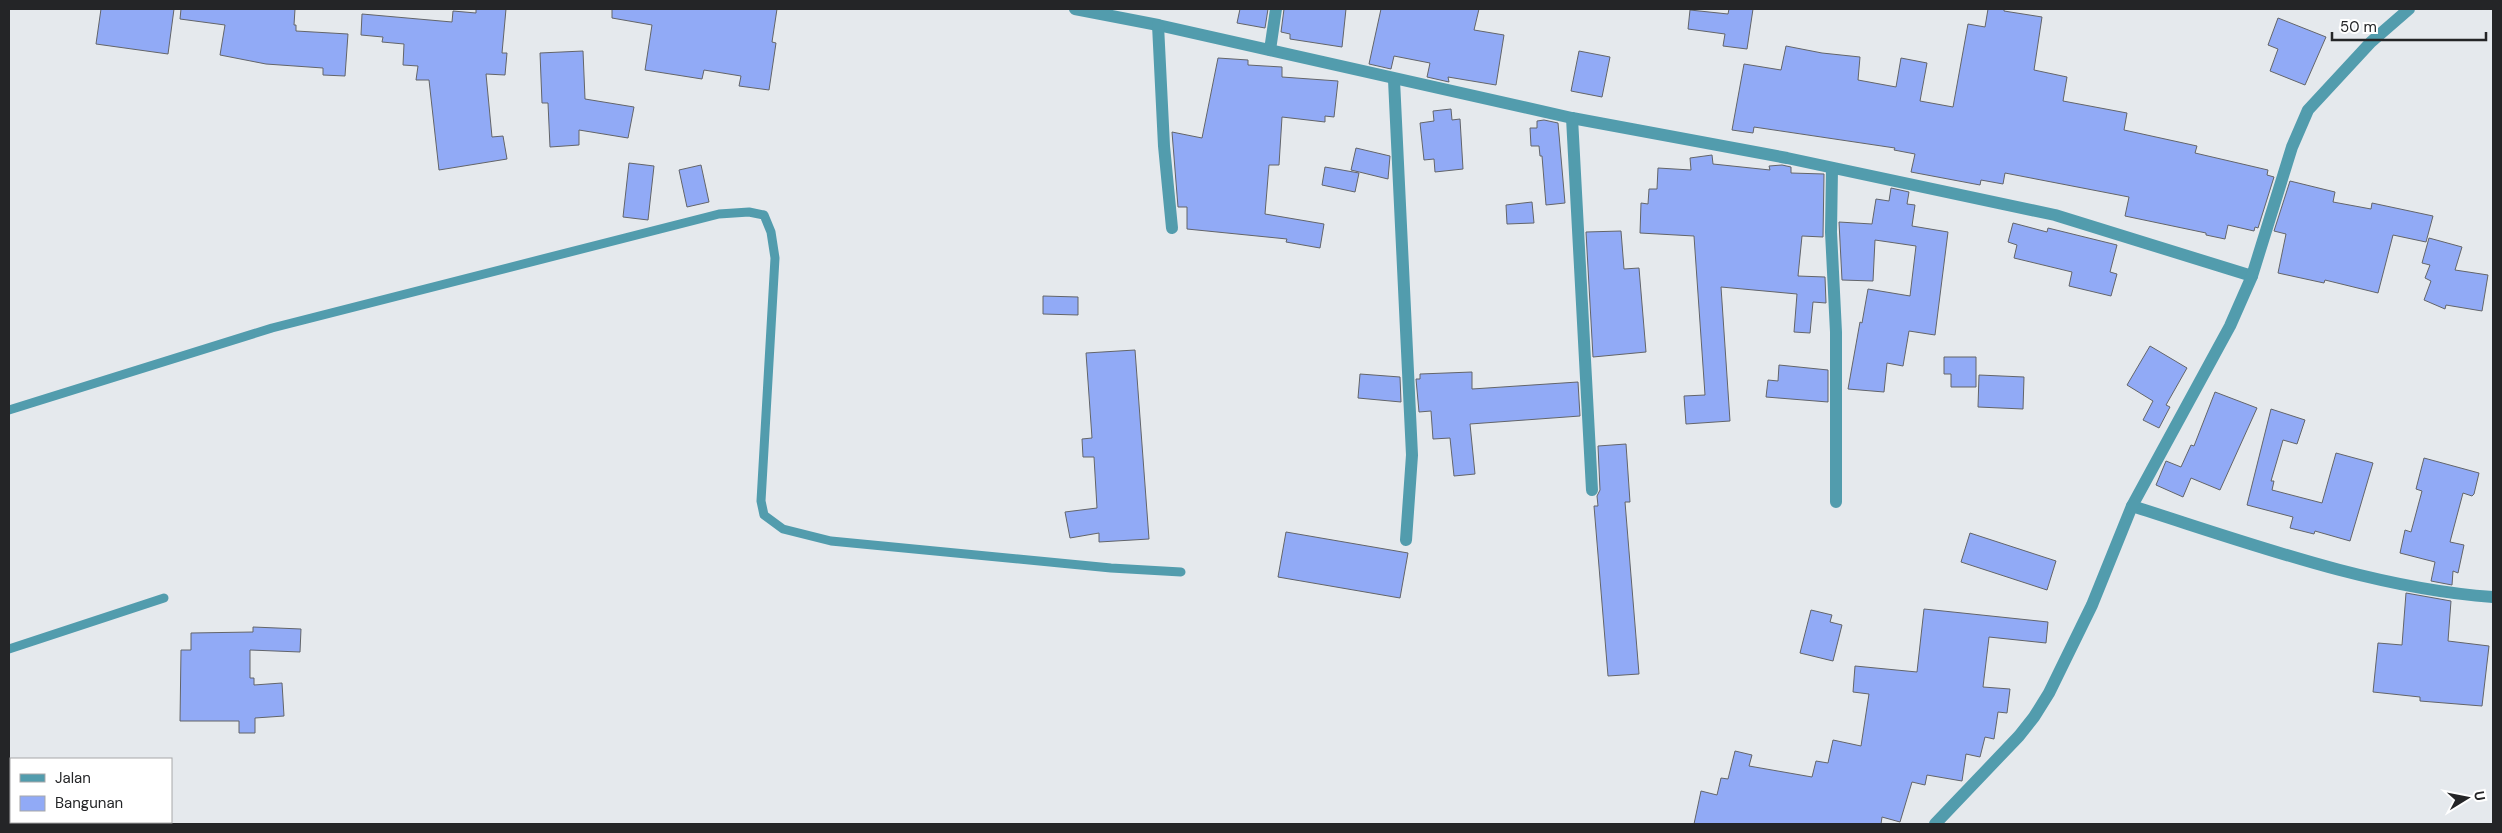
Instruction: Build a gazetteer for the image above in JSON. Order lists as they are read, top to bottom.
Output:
{
  "legend": ["Jalan", "Bangunan"],
  "scale_bar": "50 m",
  "north": "right"
}
